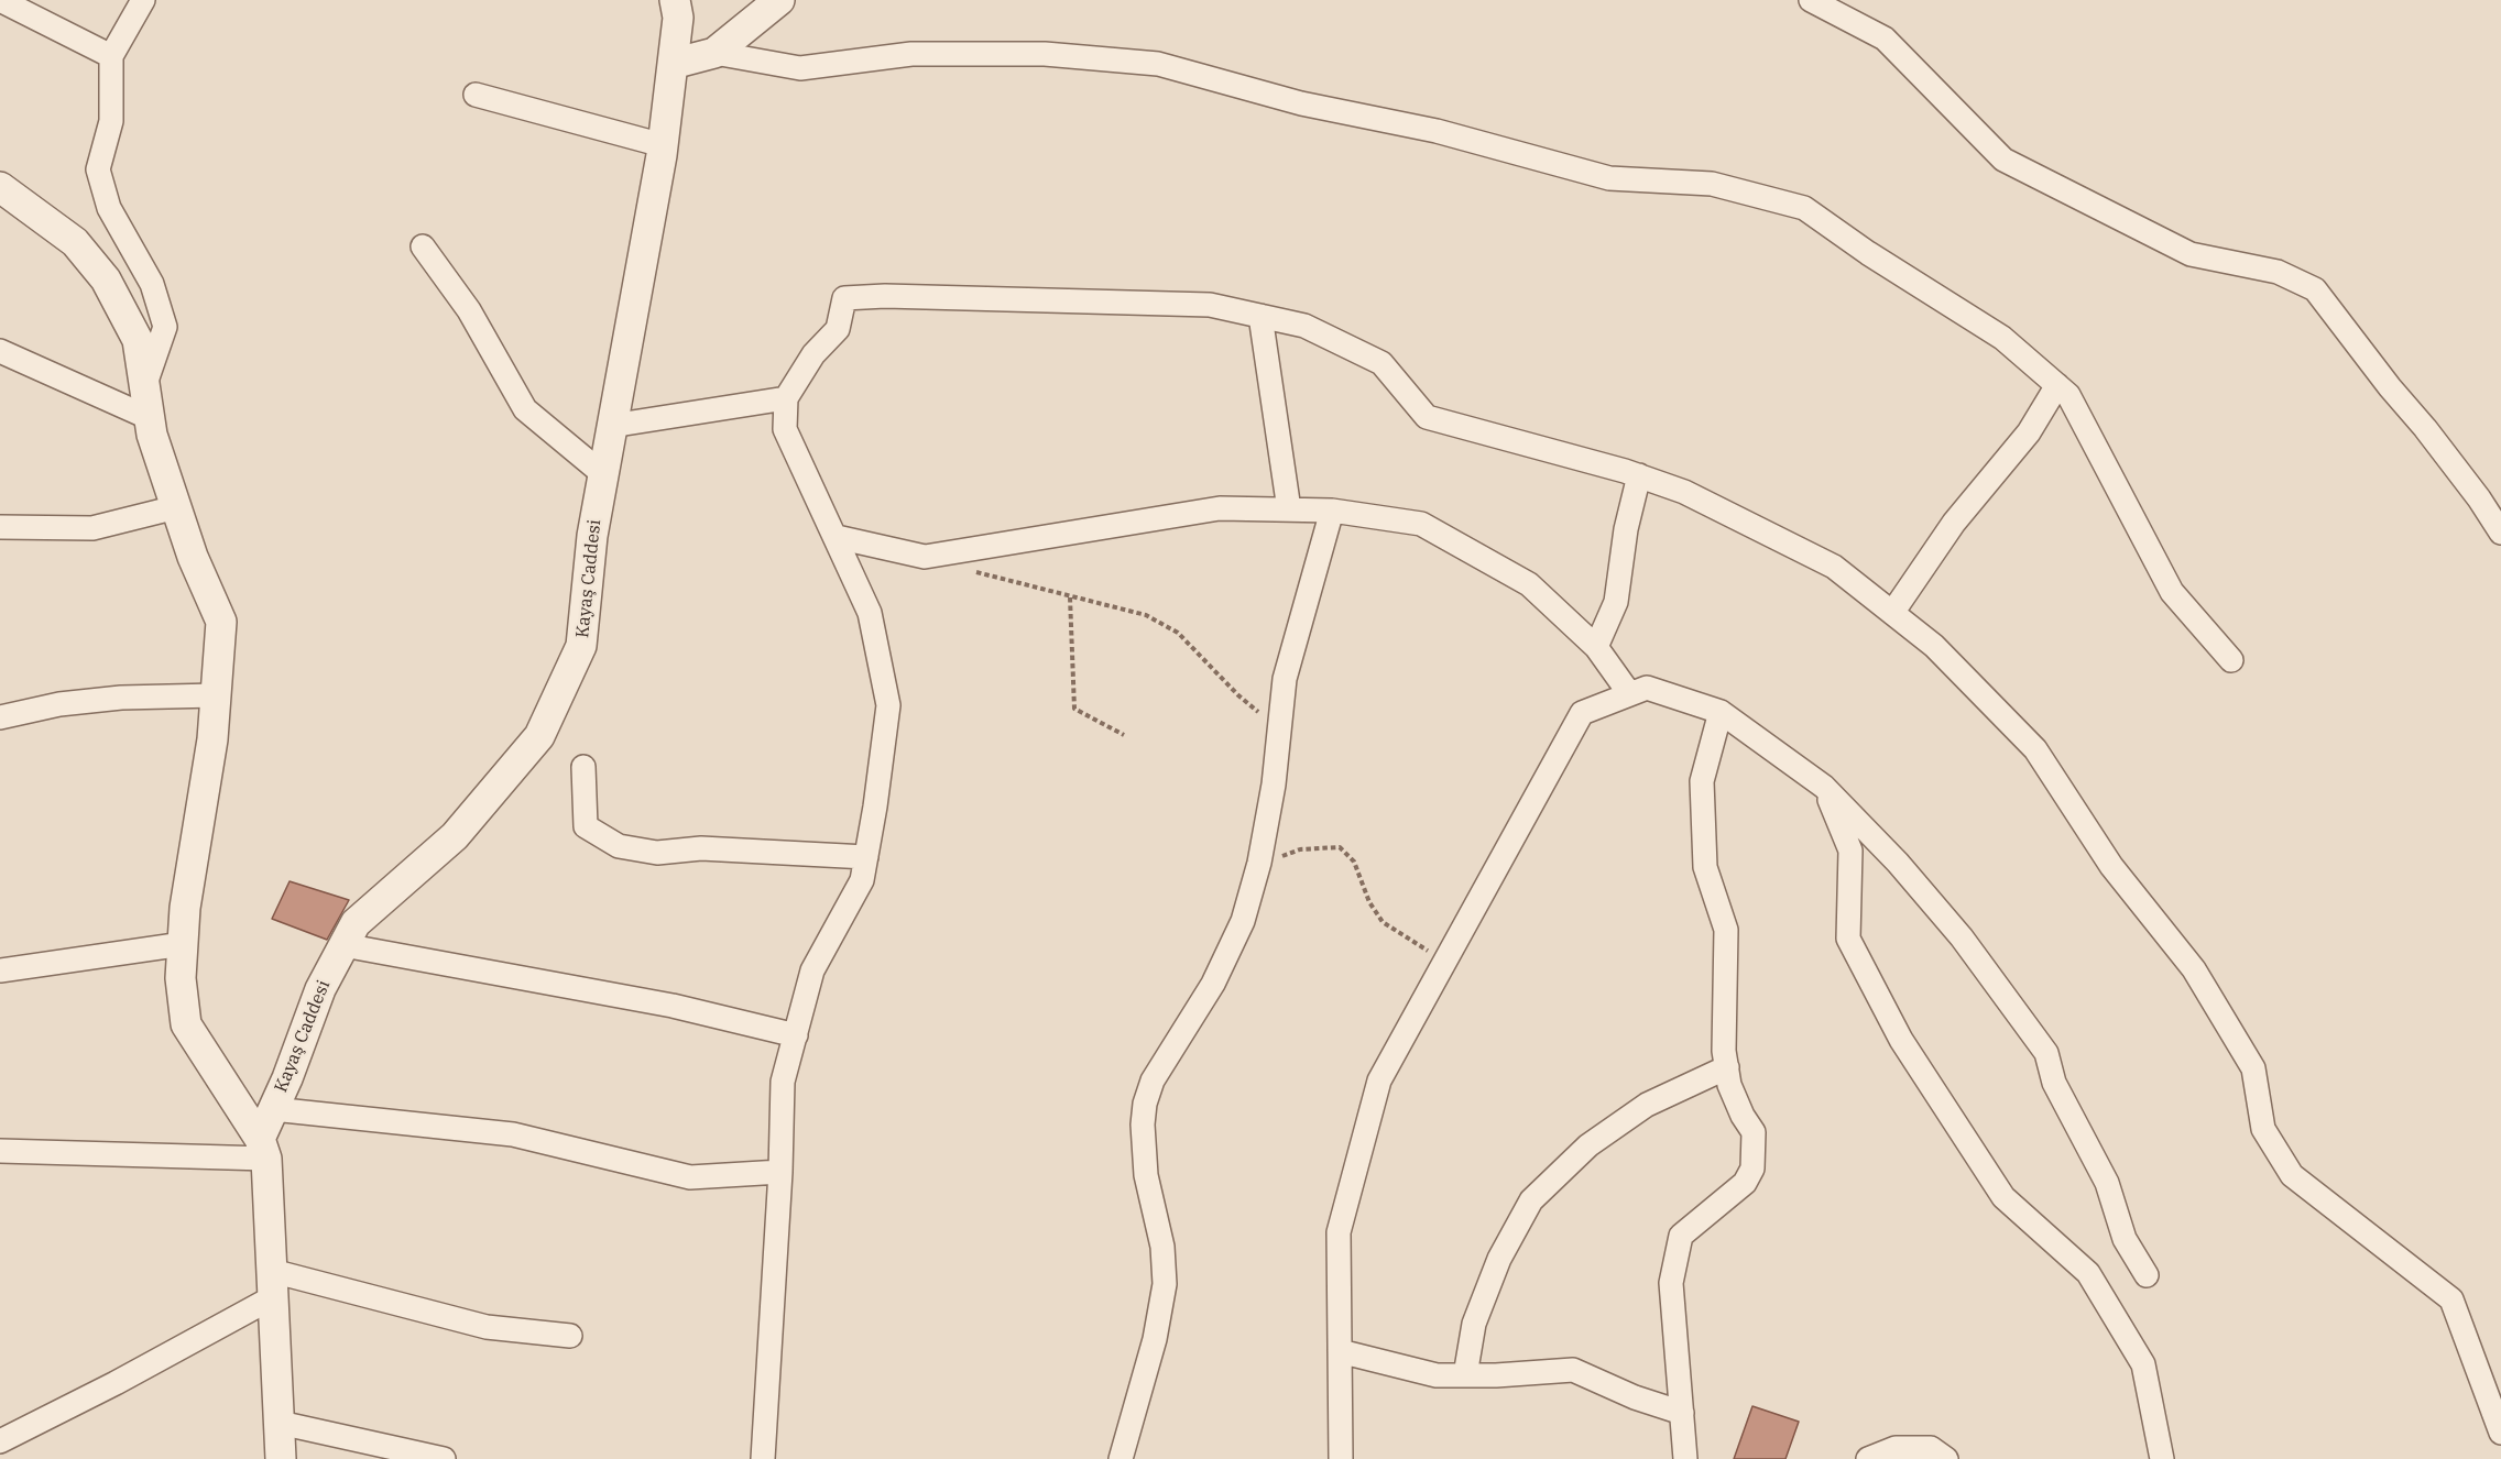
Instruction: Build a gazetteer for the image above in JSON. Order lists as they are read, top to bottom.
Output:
{
  "streets": {
    "street": ["Kayaş Caddesi"]
  }
}
